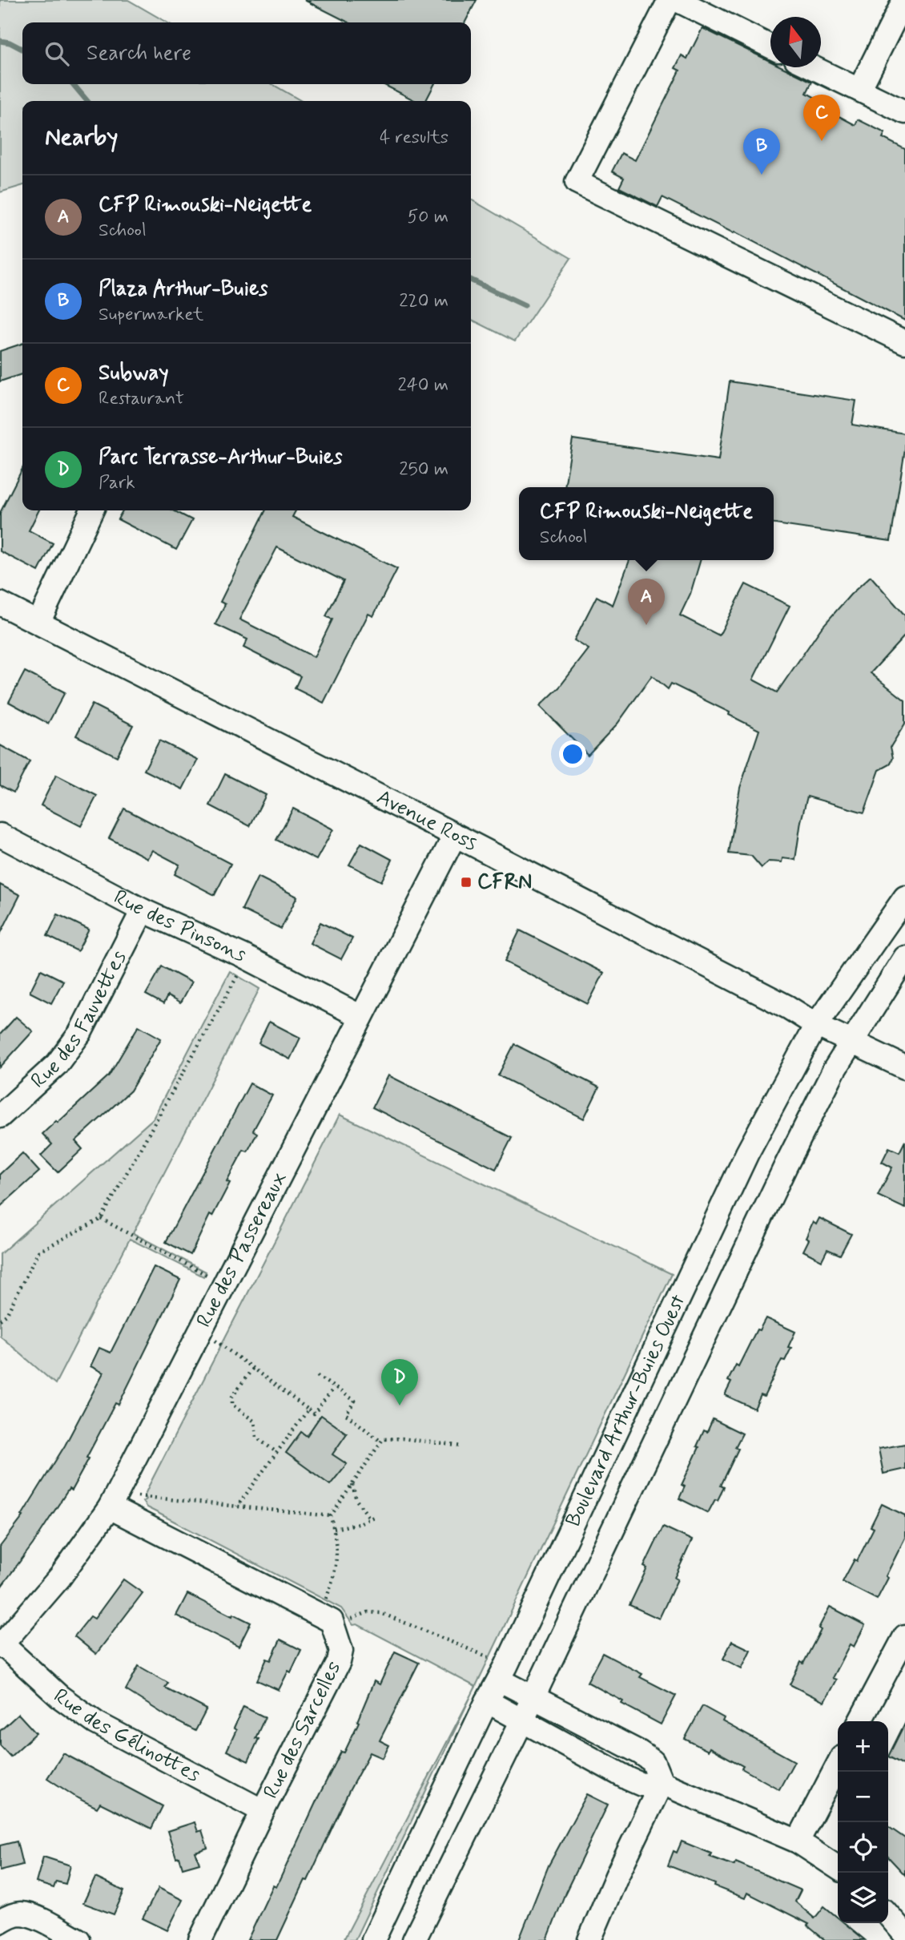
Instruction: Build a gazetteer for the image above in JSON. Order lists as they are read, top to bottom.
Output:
{
  "streets": {
    "street": [
      "Avenue Ross",
      "Rue des Pinsons",
      "Rue des Fauvettes",
      "Rue des Passereaux",
      "Boulevard Arthur-Buies Ouest",
      "Rue des Sarcelles",
      "Rue des Gélinottes"
    ]
  },
  "crossings": [
    ["Avenue Ross", "Rue des Passereaux"],
    ["Avenue Ross", "Boulevard Arthur-Buies Ouest"],
    ["Rue des Pinsons", "Rue des Fauvettes"],
    ["Rue des Pinsons", "Rue des Passereaux"],
    ["Rue des Passereaux", "Rue des Sarcelles"],
    ["Rue des Passereaux", "Rue des Gélinottes"],
    ["Rue des Sarcelles", "Rue des Gélinottes"]
  ],
  "places": {
    "transit": ["CFRN"]
  },
  "north": "top",
  "page": {
    "search": "Search here",
    "pins": [
      "C",
      "B",
      "A",
      "D"
    ],
    "heading": ["Nearby", "4 results"],
    "list": [
      {
        "mark": "A",
        "name": "CFP Rimouski-Neigette",
        "note": "School",
        "value": "50 m"
      },
      {
        "mark": "B",
        "name": "Plaza Arthur-Buies",
        "note": "Supermarket",
        "value": "220 m"
      },
      {
        "mark": "C",
        "name": "Subway",
        "note": "Restaurant",
        "value": "240 m"
      },
      {
        "mark": "D",
        "name": "Parc Terrasse-Arthur-Buies",
        "note": "Park",
        "value": "250 m"
      }
    ],
    "popup": ["CFP Rimouski-Neigette", "School"],
    "map_buttons": ["+", "−"]
  }
}
